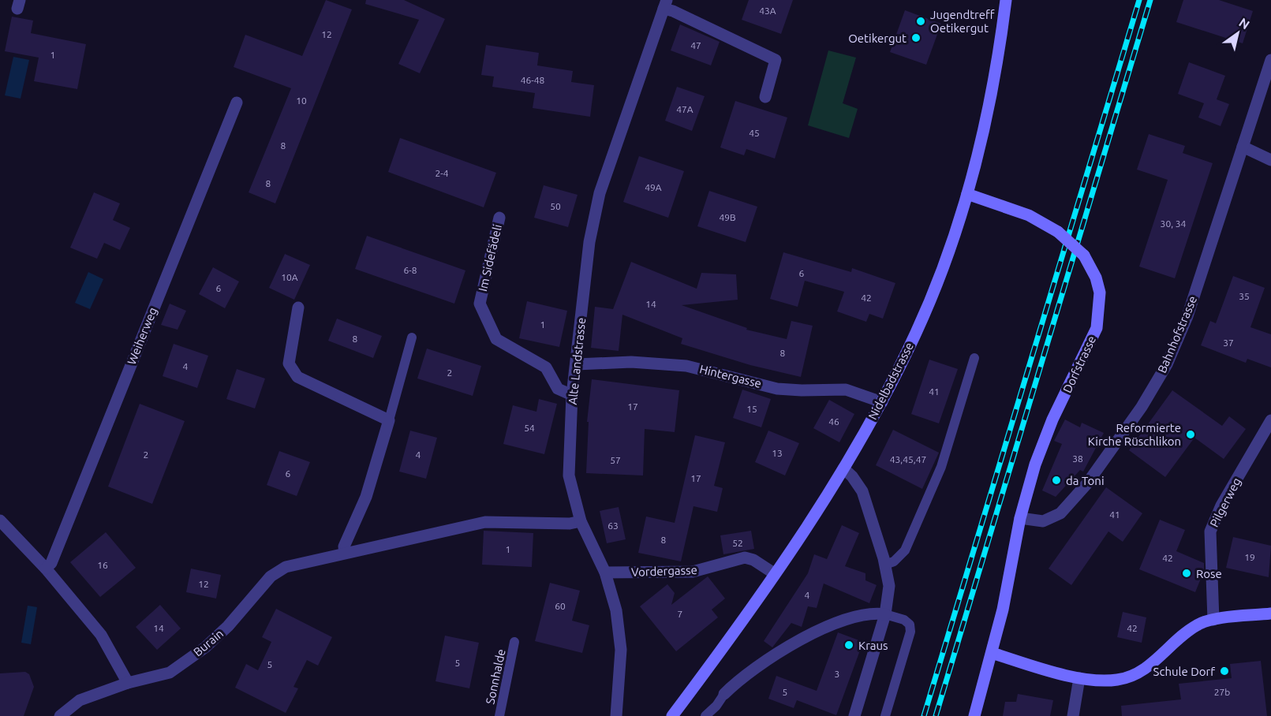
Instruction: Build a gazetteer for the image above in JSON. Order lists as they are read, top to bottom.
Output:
{
  "streets": {
    "street": [
      "Im Sidefädeli",
      "Bahnhofstrasse",
      "Weiherweg",
      "Alte Landstrasse",
      "Dorfstrasse",
      "Hintergasse",
      "Nidelbadstrasse",
      "Pilgerweg",
      "Vordergasse",
      "Burain"
    ],
    "lane": ["Sonnhalde"]
  },
  "crossings": [
    ["Im Sidefädeli", "Alte Landstrasse"],
    ["Bahnhofstrasse", "Dorfstrasse"],
    ["Alte Landstrasse", "Hintergasse"],
    ["Alte Landstrasse", "Vordergasse"],
    ["Alte Landstrasse", "Burain"],
    ["Dorfstrasse", "Nidelbadstrasse"],
    ["Hintergasse", "Nidelbadstrasse"],
    ["Nidelbadstrasse", "Vordergasse"]
  ],
  "places": [
    "Jugendtreff Oetikergut",
    "Oetikergut",
    "Reformierte Kirche Rüschlikon",
    "da Toni",
    "Rose",
    "Kraus",
    "Schule Dorf"
  ],
  "house_numbers": [
    "43A",
    "12",
    "47",
    "1",
    "46-48",
    "10",
    "47A",
    "45",
    "8",
    "2-4",
    "8",
    "49A",
    "50",
    "49B",
    "30, 34",
    "6-8",
    "6",
    "10A",
    "6",
    "35",
    "42",
    "14",
    "1",
    "8",
    "37",
    "8",
    "4",
    "2",
    "41",
    "17",
    "15",
    "46",
    "54",
    "13",
    "2",
    "4",
    "38",
    "43,45,47",
    "57",
    "6",
    "17",
    "41",
    "63",
    "8",
    "52",
    "1",
    "19",
    "42",
    "16",
    "12",
    "4",
    "60",
    "7",
    "14",
    "42",
    "5",
    "5",
    "3",
    "5",
    "27b"
  ],
  "north": "top right"
}
